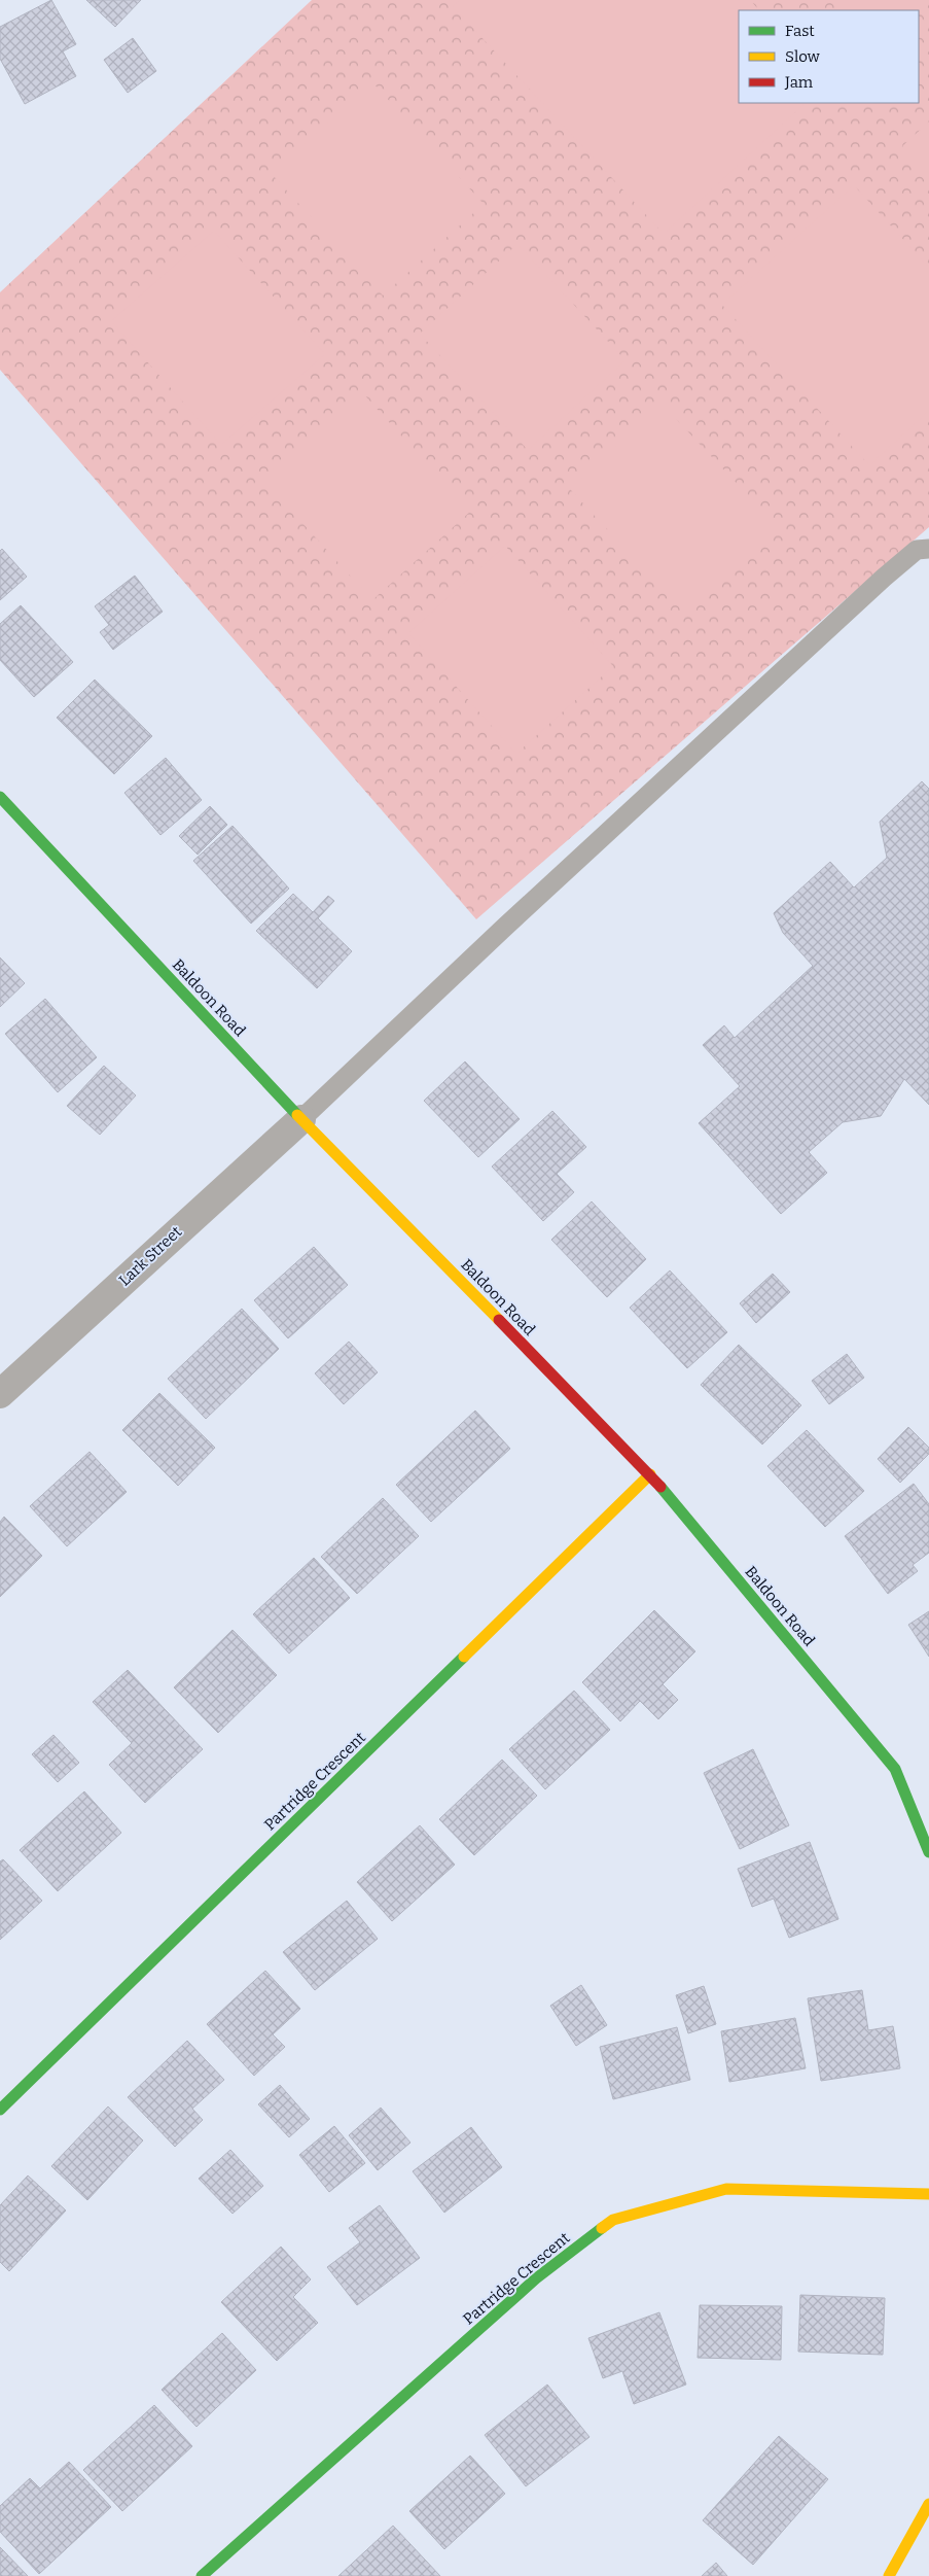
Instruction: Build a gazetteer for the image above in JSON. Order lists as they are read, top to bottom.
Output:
{
  "streets": {
    "street": ["Baldoon Road", "Lark Street", "Partridge Crescent"]
  },
  "crossings": [
    ["Baldoon Road", "Lark Street"],
    ["Baldoon Road", "Partridge Crescent"]
  ],
  "legend": ["Fast", "Slow", "Jam"]
}
